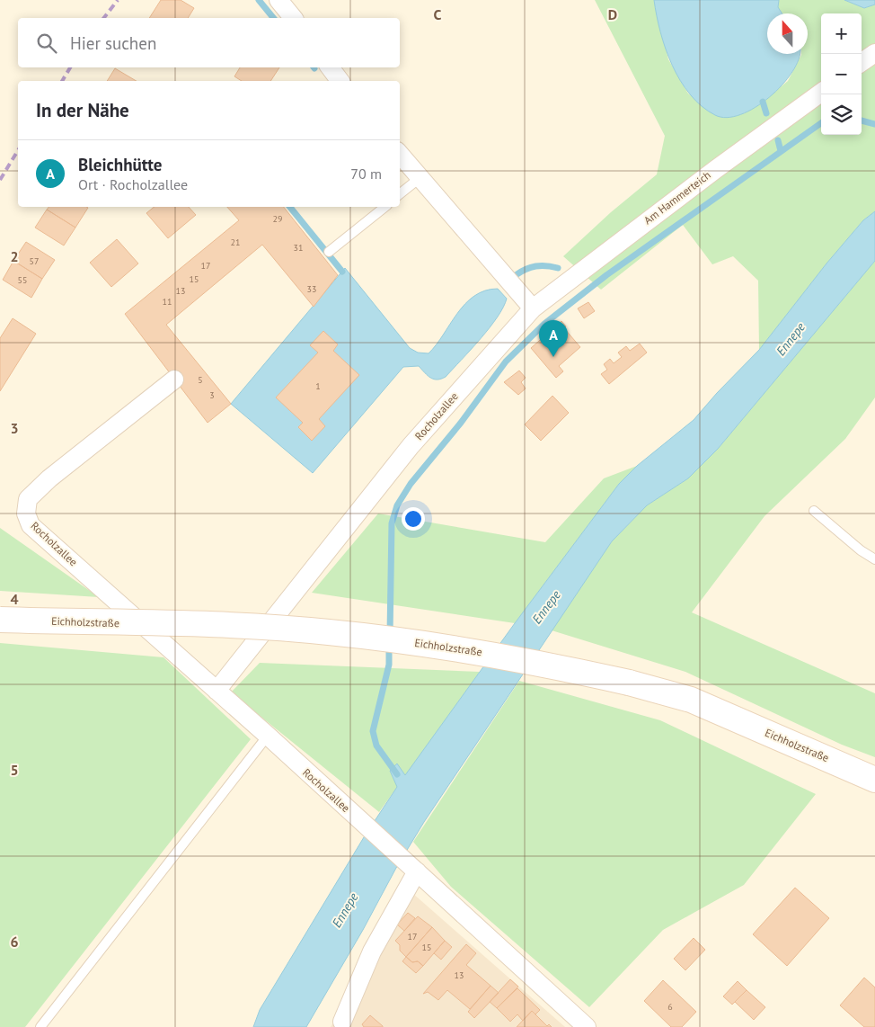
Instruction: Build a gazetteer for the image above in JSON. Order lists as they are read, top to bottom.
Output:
{
  "streets": {
    "main road": ["Eichholzstraße"],
    "street": ["Am Hammerteich", "Rocholzallee"]
  },
  "crossings": [
    ["Am Hammerteich", "Rocholzallee"]
  ],
  "water": ["Ennepe"],
  "house_numbers": [
    "29",
    "21",
    "31",
    "57",
    "17",
    "15",
    "55",
    "33",
    "13",
    "11",
    "5",
    "1",
    "3",
    "17",
    "15",
    "13",
    "6"
  ],
  "north": "top",
  "page": {
    "map_buttons": ["+", "−"],
    "search": "Hier suchen",
    "heading": "In der Nähe",
    "list": [
      {
        "mark": "A",
        "name": "Bleichhütte",
        "note": "Ort · Rocholzallee",
        "value": "70 m"
      }
    ],
    "pins": "A"
  },
  "grid": {
    "columns": ["C", "D"],
    "rows": [
      "2",
      "3",
      "4",
      "5",
      "6"
    ]
  }
}
